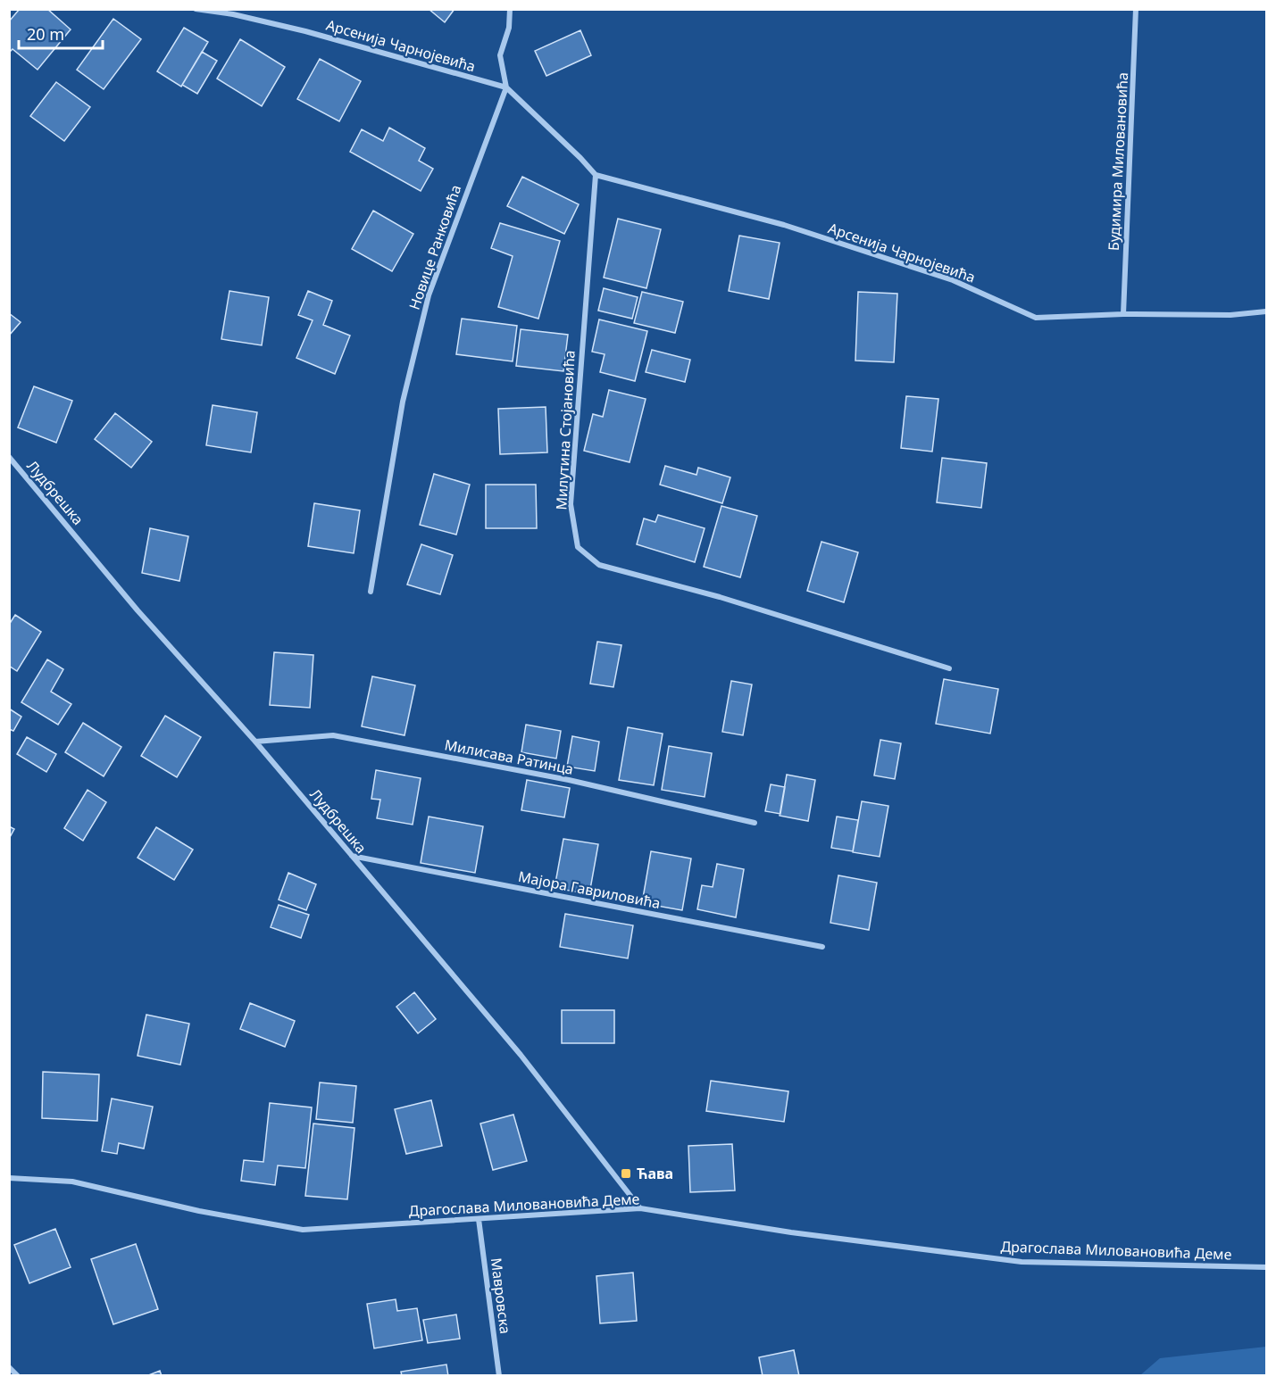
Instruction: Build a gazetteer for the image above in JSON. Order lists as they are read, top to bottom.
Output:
{
  "streets": {
    "street": [
      "Арсенија Чарнојевића",
      "Будимира Миловановића",
      "Новице Ранковића",
      "Милутина Стојановића",
      "Лудбрешка",
      "Милисава Ратинца",
      "Мајора Гавриловића",
      "Драгослава Миловановића Деме",
      "Мавровска"
    ]
  },
  "crossings": [
    ["Арсенија Чарнојевића", "Будимира Миловановића"],
    ["Арсенија Чарнојевића", "Новице Ранковића"],
    ["Арсенија Чарнојевића", "Милутина Стојановића"],
    ["Лудбрешка", "Милисава Ратинца"],
    ["Лудбрешка", "Мајора Гавриловића"],
    ["Лудбрешка", "Драгослава Миловановића Деме"],
    ["Драгослава Миловановића Деме", "Мавровска"]
  ],
  "places": {
    "transit": ["Ћава"]
  },
  "scale_bar": "20 m"
}
